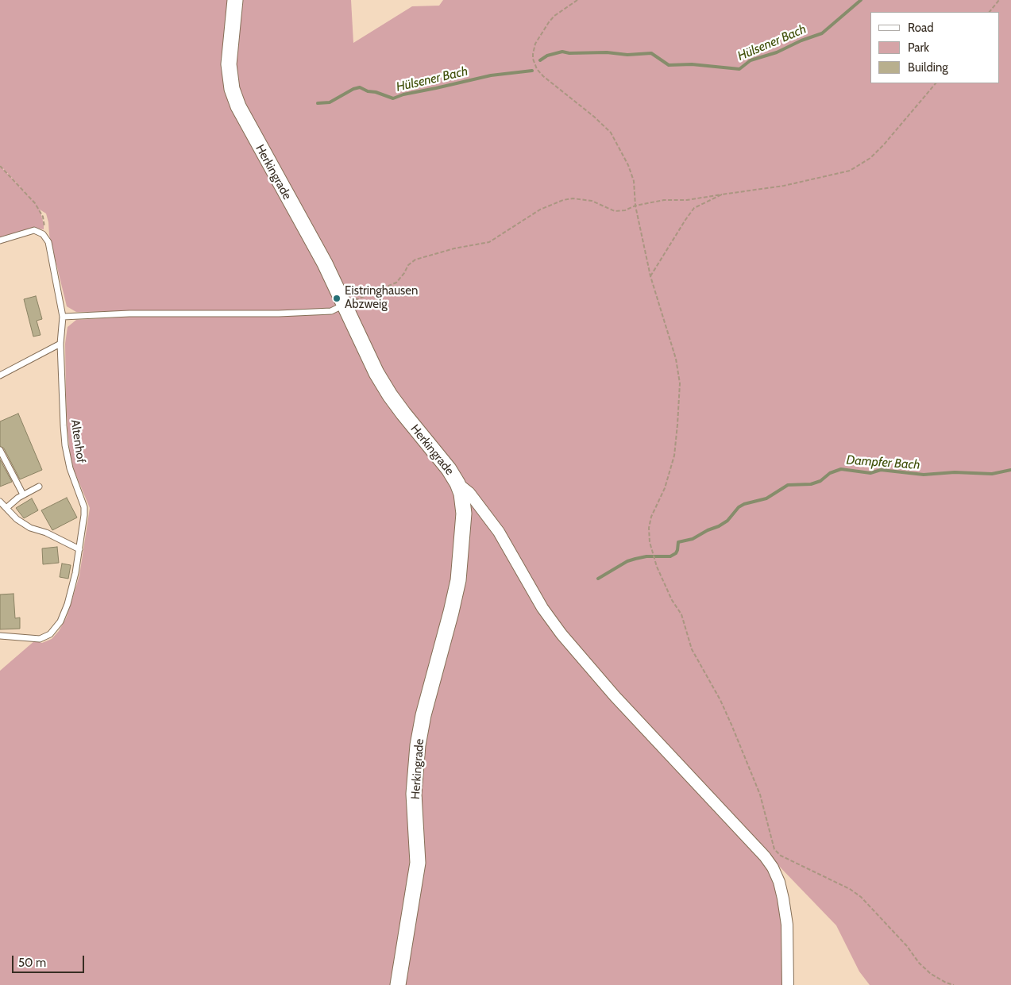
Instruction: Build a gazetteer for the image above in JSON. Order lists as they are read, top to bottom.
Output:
{
  "streets": {
    "main road": ["Herkingrade"],
    "lane": ["Altenhof"]
  },
  "water": ["Hülsener Bach", "Dampfer Bach"],
  "places": ["Eistringhausen Abzweig"],
  "legend": ["Road", "Park", "Building"],
  "scale_bar": "50 m"
}
